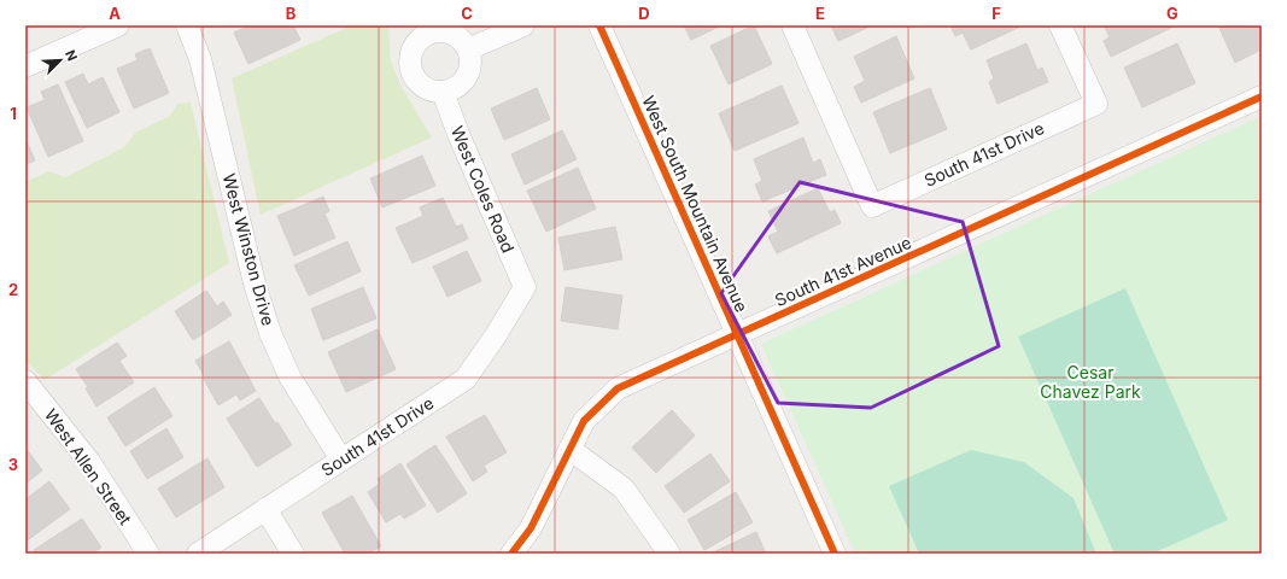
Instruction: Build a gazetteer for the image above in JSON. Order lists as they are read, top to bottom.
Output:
{
  "streets": {
    "street": [
      "South 41st Drive",
      "West Coles Road",
      "West South Mountain Avenue",
      "West Winston Drive",
      "South 41st Avenue",
      "West Allen Street"
    ]
  },
  "crossings": [
    ["South 41st Drive", "West Coles Road"],
    ["South 41st Drive", "West Winston Drive"],
    ["West South Mountain Avenue", "South 41st Avenue"]
  ],
  "parks": ["Cesar Chavez Park"],
  "north": "top right",
  "grid": {
    "columns": [
      "A",
      "B",
      "C",
      "D",
      "E",
      "F",
      "G"
    ],
    "rows": ["1", "2", "3"]
  }
}
